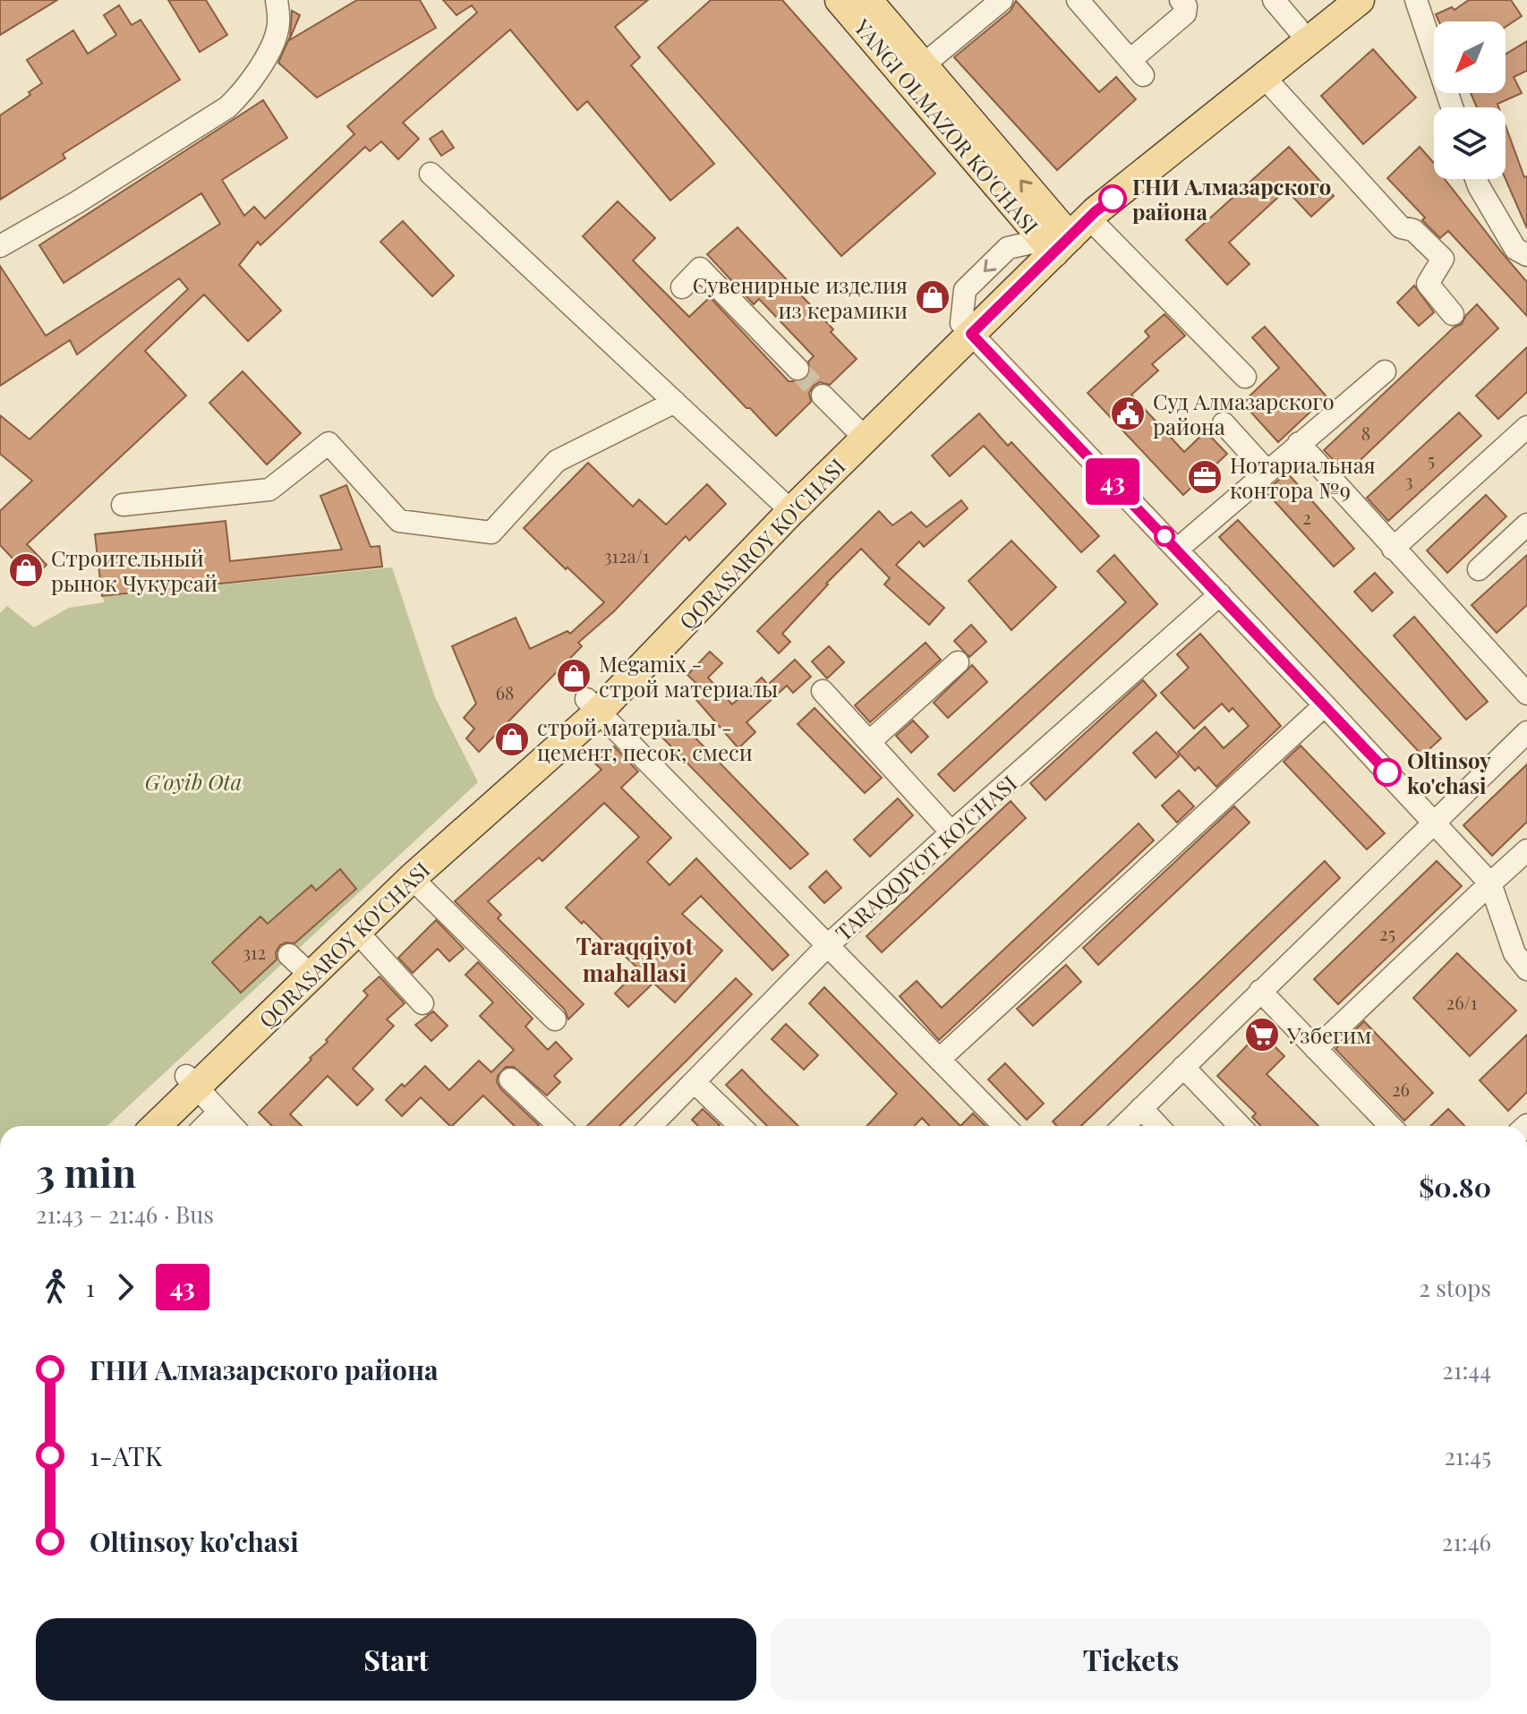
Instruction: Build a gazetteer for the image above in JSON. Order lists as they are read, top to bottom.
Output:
{
  "streets": {
    "main road": ["YANGI OLMAZOR KO'CHASI", "QORASAROY KO'CHASI"],
    "street": ["TARAQQIYOT KO'CHASI"]
  },
  "crossings": [
    ["YANGI OLMAZOR KO'CHASI", "QORASAROY KO'CHASI"]
  ],
  "districts": ["Taraqqiyot mahallasi"],
  "parks": ["G'oyib Ota"],
  "places": {
    "other": ["ГНИ Алмазарского района", "Oltinsoy ko'chasi"],
    "shop": [
      "Сувенирные изделия из керамики",
      "Строительный рынок Чукурсай",
      "Megamix - строй материалы",
      "строй материалы - цемент, песок, смеси"
    ],
    "public building": ["Суд Алмазарского района"],
    "office": ["Нотариальная контора №9"],
    "supermarket": ["Узбегим"]
  },
  "lines": ["bus line 43"],
  "house_numbers": [
    "8",
    "5",
    "3",
    "2",
    "312а/1",
    "68",
    "25",
    "312",
    "26/1",
    "26"
  ],
  "north": "bottom left",
  "page": {
    "on_map": "43",
    "heading": ["3 min", "21:43 – 21:46 · Bus", "$0.80"],
    "legs": ["1", "43", "2 stops"],
    "list": [
      {
        "name": "ГНИ Алмазарского района",
        "value": "21:44"
      },
      {
        "name": "1-ATK",
        "value": "21:45"
      },
      {
        "name": "Oltinsoy ko'chasi",
        "value": "21:46"
      }
    ],
    "buttons": ["Start", "Tickets"]
  }
}
